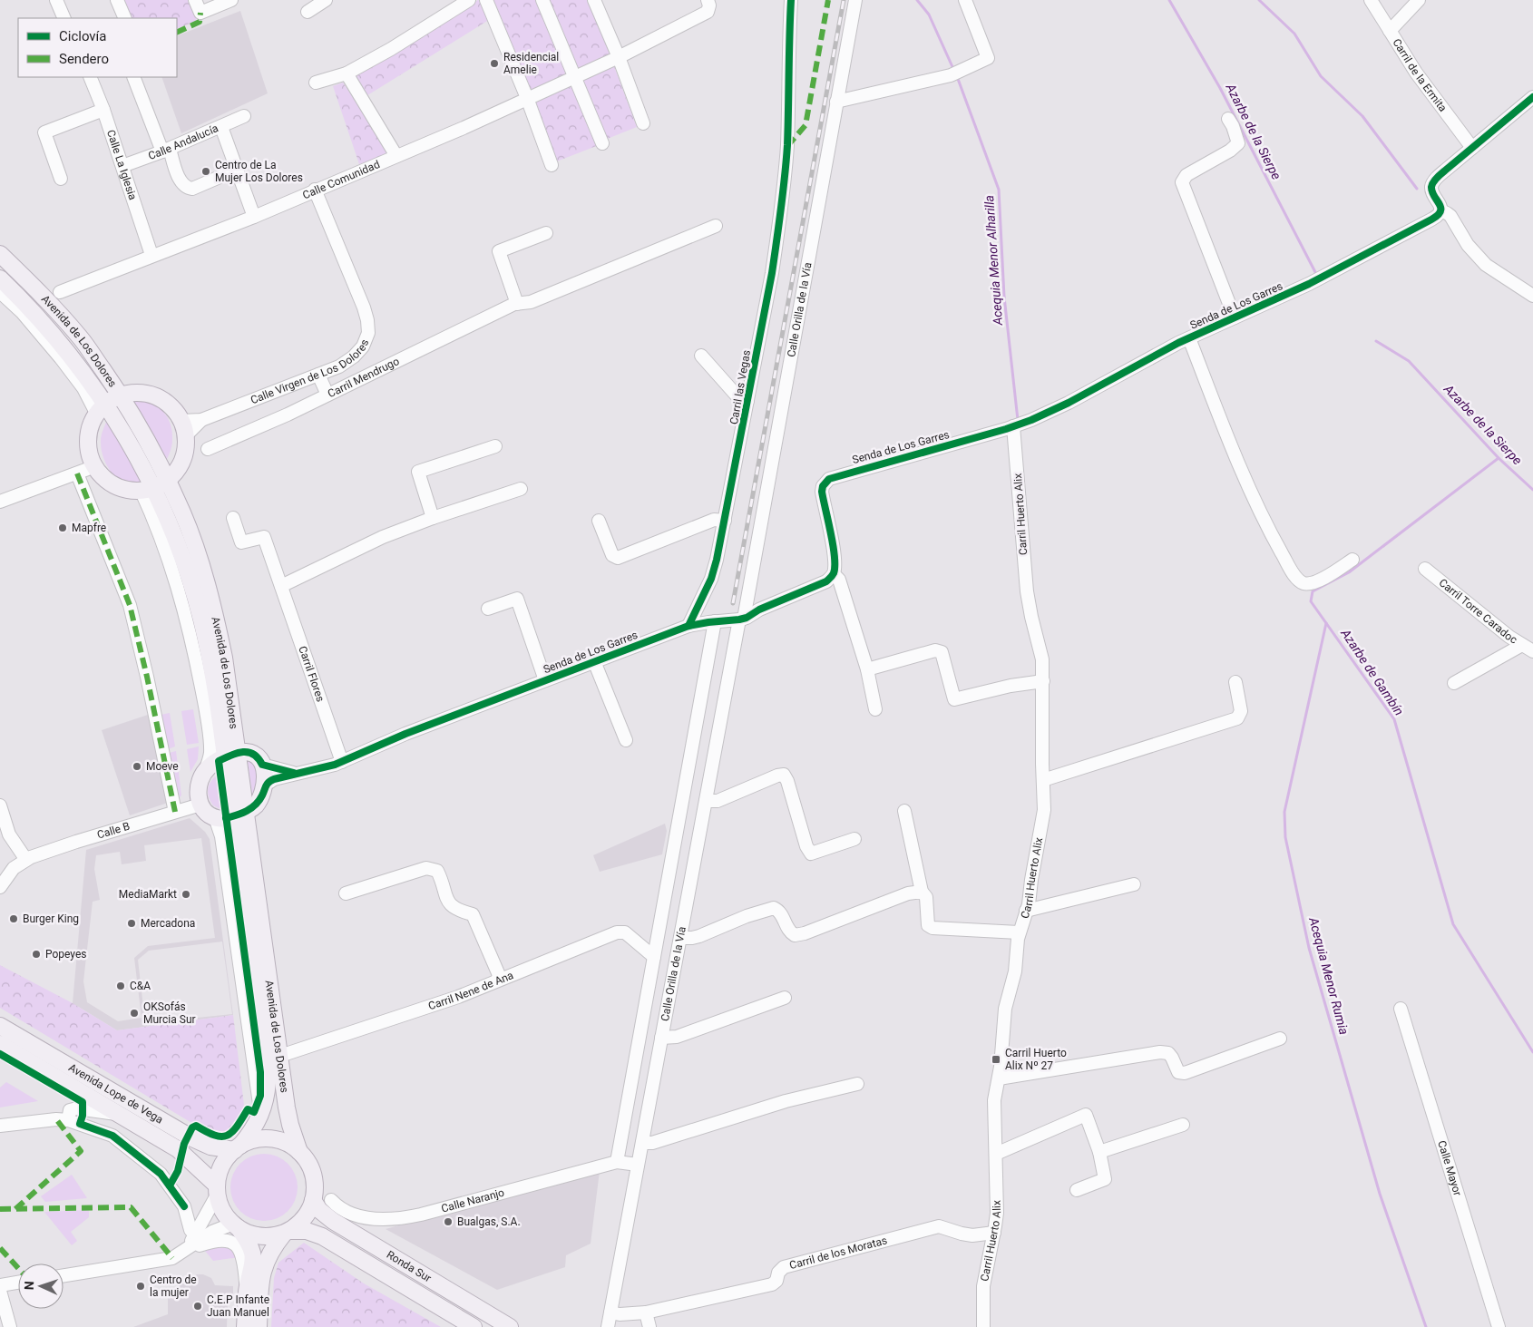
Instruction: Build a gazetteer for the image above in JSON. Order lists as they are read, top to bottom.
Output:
{
  "streets": {
    "main road": ["Avenida de Los Dolores", "Avenida Lope de Vega", "Ronda Sur"],
    "street": [
      "Carril de la Ermita",
      "Calle Andalucía",
      "Calle La Iglesia",
      "Calle Comunidad",
      "Senda de Los Garres",
      "Calle Orilla de la Vía",
      "Calle Virgen de Los Dolores",
      "Carril Mendrugo",
      "Carril las Vegas",
      "Carril Huerto Alix",
      "Carril Torre Caradoc",
      "Carril Flores",
      "Calle B",
      "Carril Nene de Ana",
      "Calle Mayor",
      "Calle Naranjo",
      "Carril de los Moratas"
    ]
  },
  "crossings": [
    ["Calle Andalucía", "Calle La Iglesia"],
    ["Calle La Iglesia", "Calle Comunidad"],
    ["Calle Comunidad", "Calle Virgen de Los Dolores"],
    ["Senda de Los Garres", "Calle Orilla de la Vía"],
    ["Senda de Los Garres", "Carril las Vegas"],
    ["Senda de Los Garres", "Carril Huerto Alix"],
    ["Senda de Los Garres", "Carril Flores"],
    ["Calle Orilla de la Vía", "Carril Nene de Ana"],
    ["Calle Orilla de la Vía", "Calle Naranjo"],
    ["Calle Orilla de la Vía", "Carril de los Moratas"],
    ["Avenida de Los Dolores", "Carril Nene de Ana"],
    ["Avenida de Los Dolores", "Avenida Lope de Vega"],
    ["Avenida de Los Dolores", "Ronda Sur"],
    ["Carril Huerto Alix", "Carril de los Moratas"],
    ["Avenida Lope de Vega", "Ronda Sur"]
  ],
  "water": [
    "Azarbe de la Sierpe",
    "Acequia Menor Alharilla",
    "Azarbe de Gambín",
    "Acequia Menor Rumia"
  ],
  "places": {
    "other": [
      "Residencial Amelie",
      "Centro de La Mujer Los Dolores",
      "Mapfre",
      "Moeve",
      "MediaMarkt",
      "Burger King",
      "Mercadona",
      "Popeyes",
      "C&A",
      "OKSofás Murcia Sur",
      "Bualgas, S.A.",
      "Centro de la mujer",
      "C.E.P Infante Juan Manuel"
    ],
    "transit": ["Carril Huerto Alix Nº 27"]
  },
  "legend": ["Ciclovía", "Sendero"],
  "north": "left"
}
